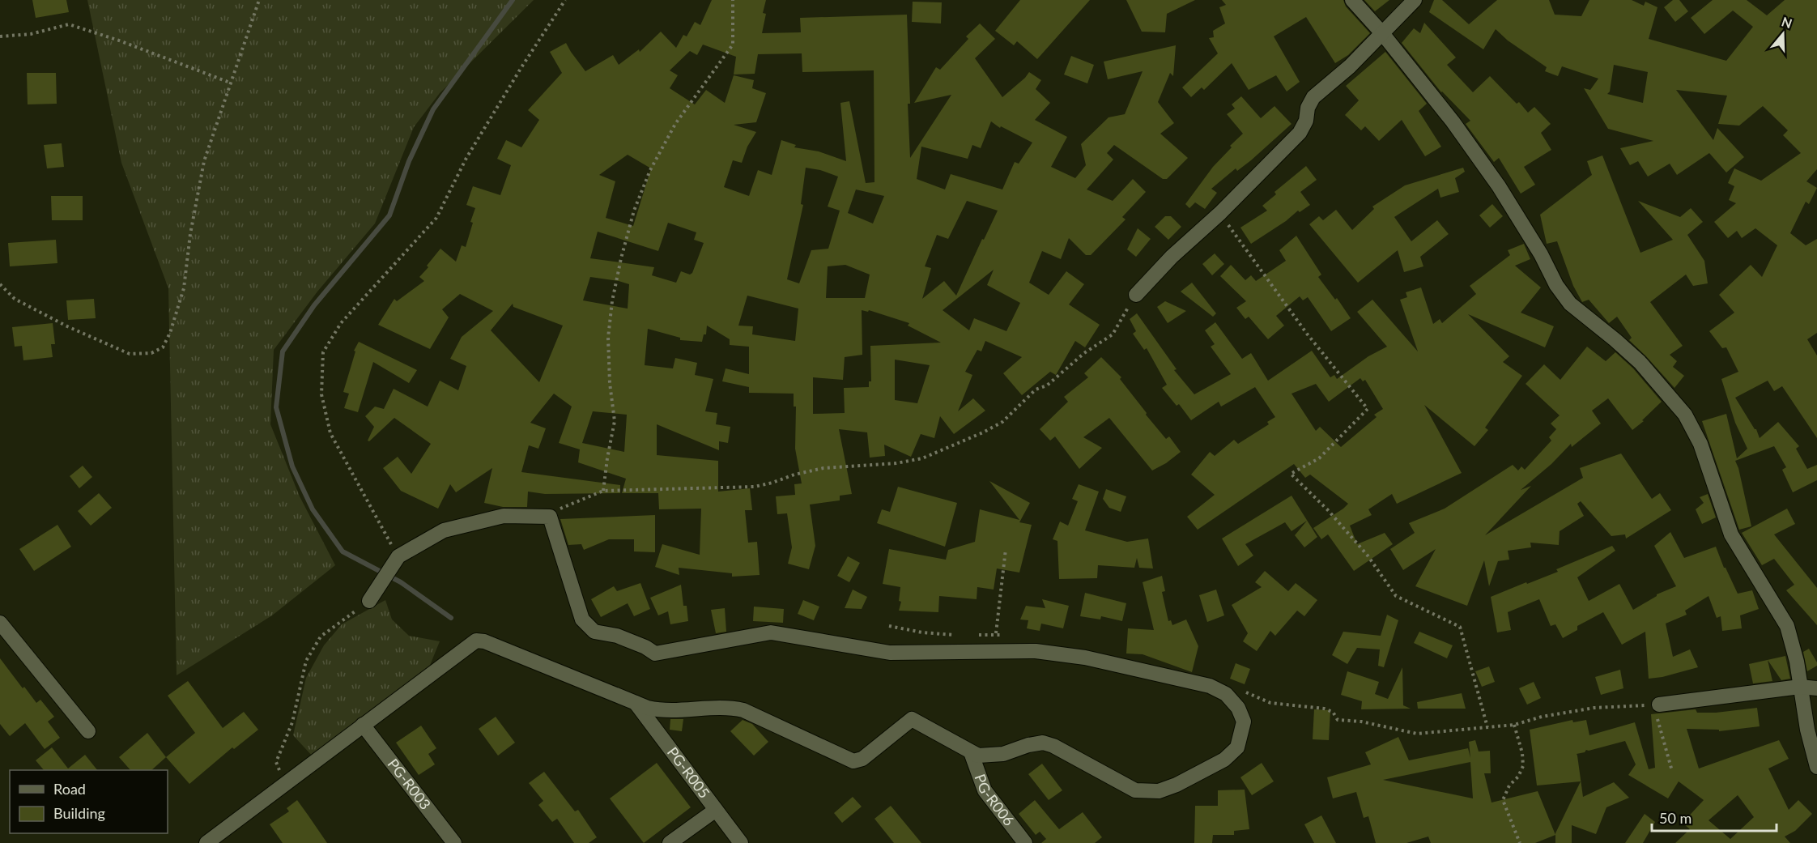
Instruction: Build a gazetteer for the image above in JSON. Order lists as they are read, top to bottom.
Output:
{
  "streets": {
    "street": ["PG-R005", "PG-R003", "PG-R006"]
  },
  "legend": ["Road", "Building"],
  "scale_bar": "50 m",
  "north": "top"
}
